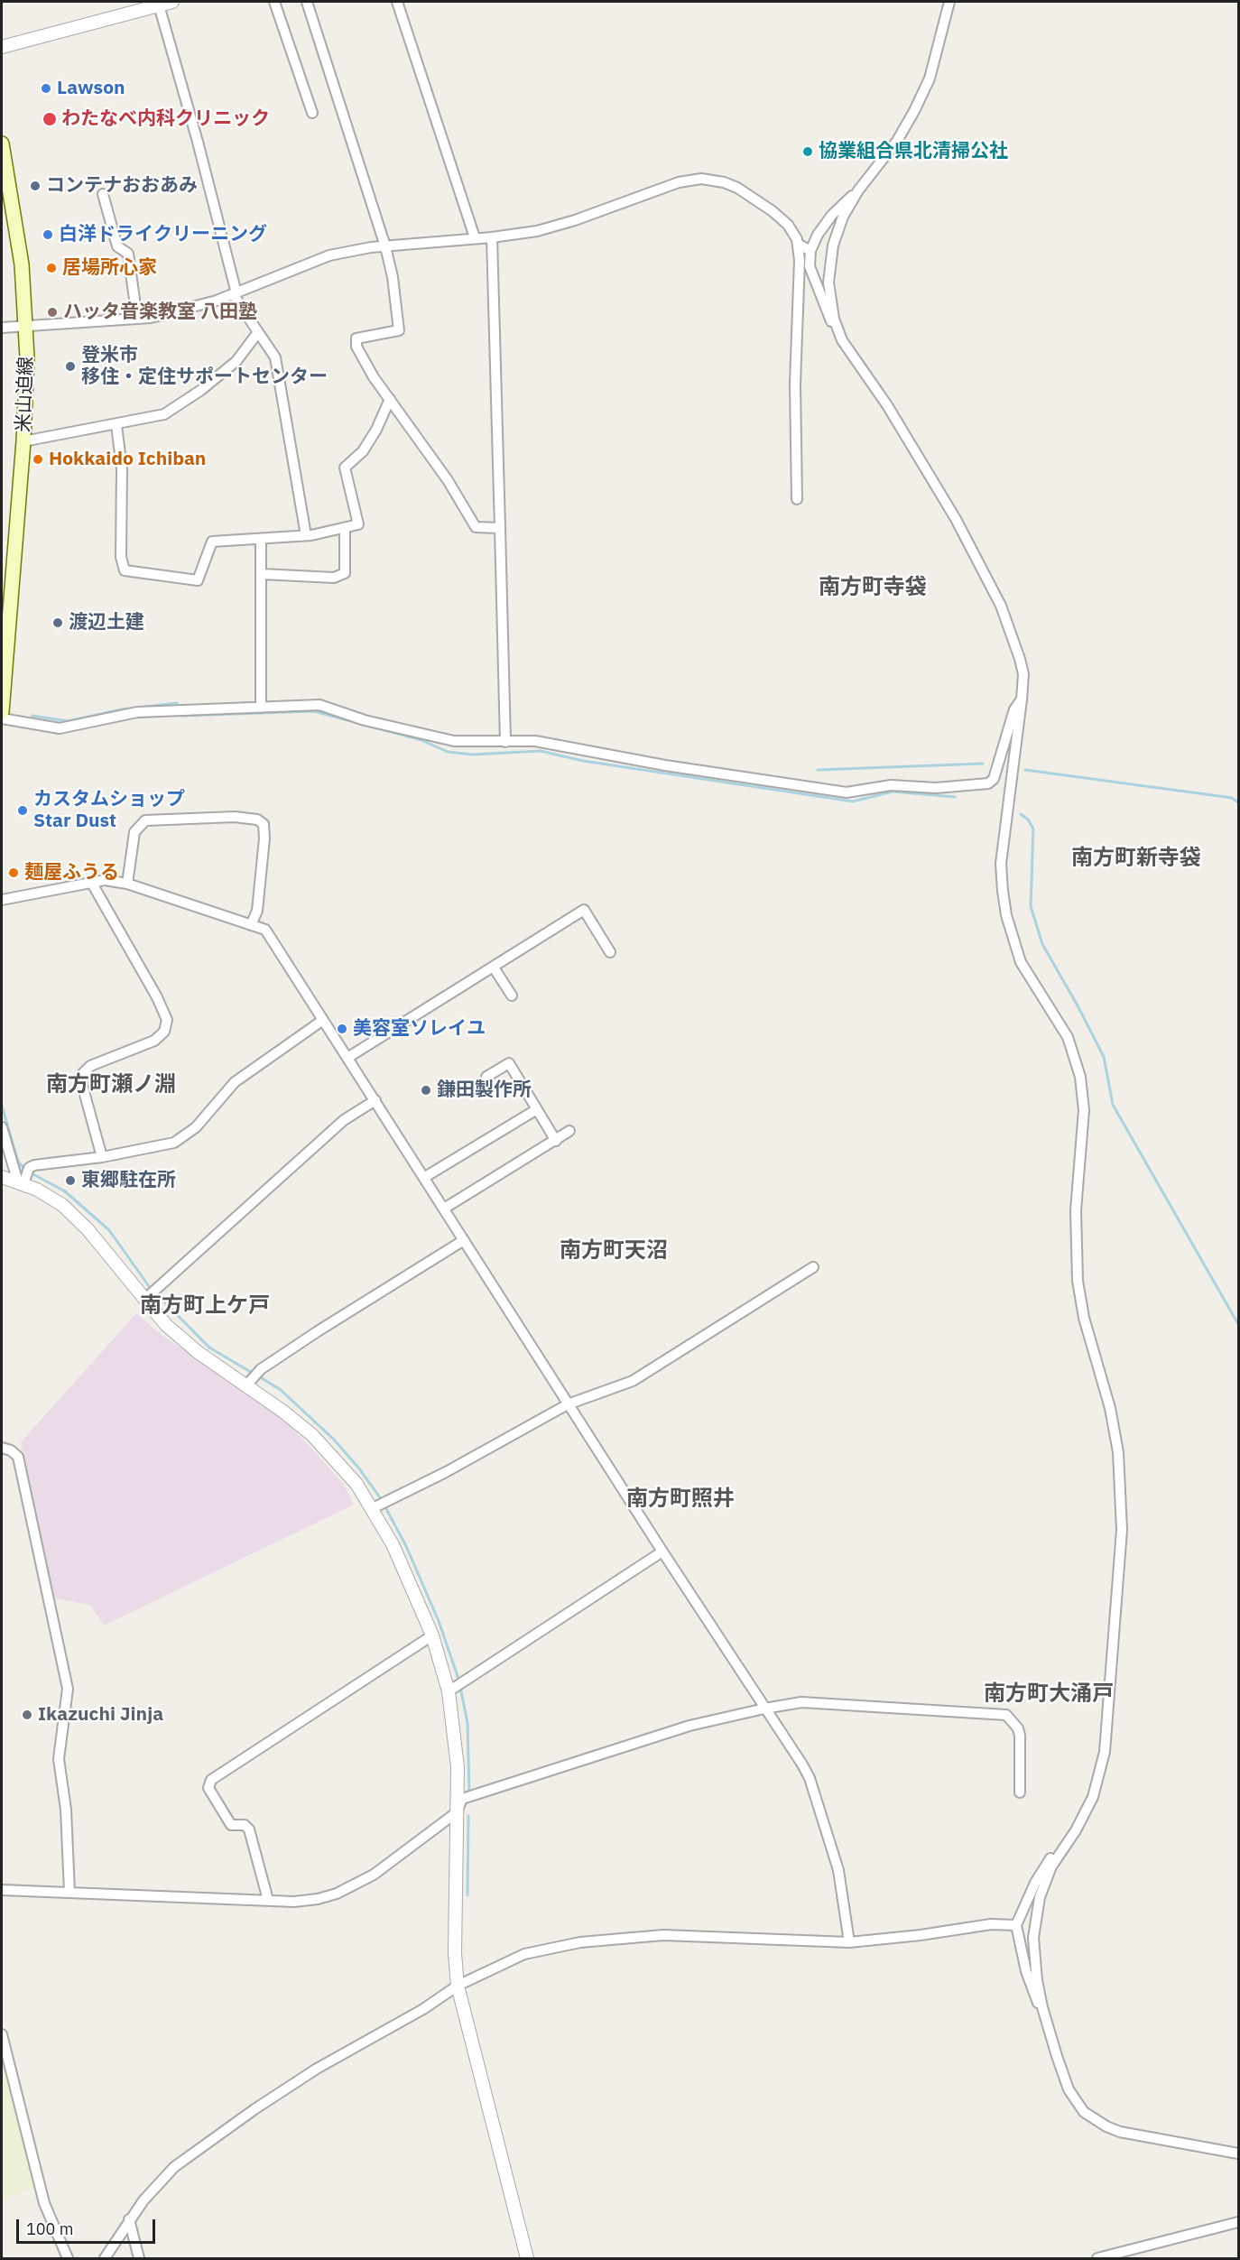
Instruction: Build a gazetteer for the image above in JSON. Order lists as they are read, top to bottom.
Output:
{
  "streets": {
    "main road": ["米山迫線"]
  },
  "districts": [
    "南方町寺袋",
    "南方町新寺袋",
    "南方町瀬ノ淵",
    "南方町天沼",
    "南方町上ケ戸",
    "南方町照井",
    "南方町大涌戸"
  ],
  "places": [
    "Lawson",
    "わたなべ内科クリニック",
    "協業組合県北清掃公社",
    "コンテナおおあみ",
    "白洋ドライクリーニング",
    "居場所心家",
    "ハッタ音楽教室 八田塾",
    "登米市 移住・定住サポートセンター",
    "Hokkaido Ichiban",
    "渡辺土建",
    "カスタムショップ Star Dust",
    "麺屋ふうる",
    "美容室ソレイユ",
    "鎌田製作所",
    "東郷駐在所",
    "Ikazuchi Jinja"
  ],
  "scale_bar": "100 m"
}
